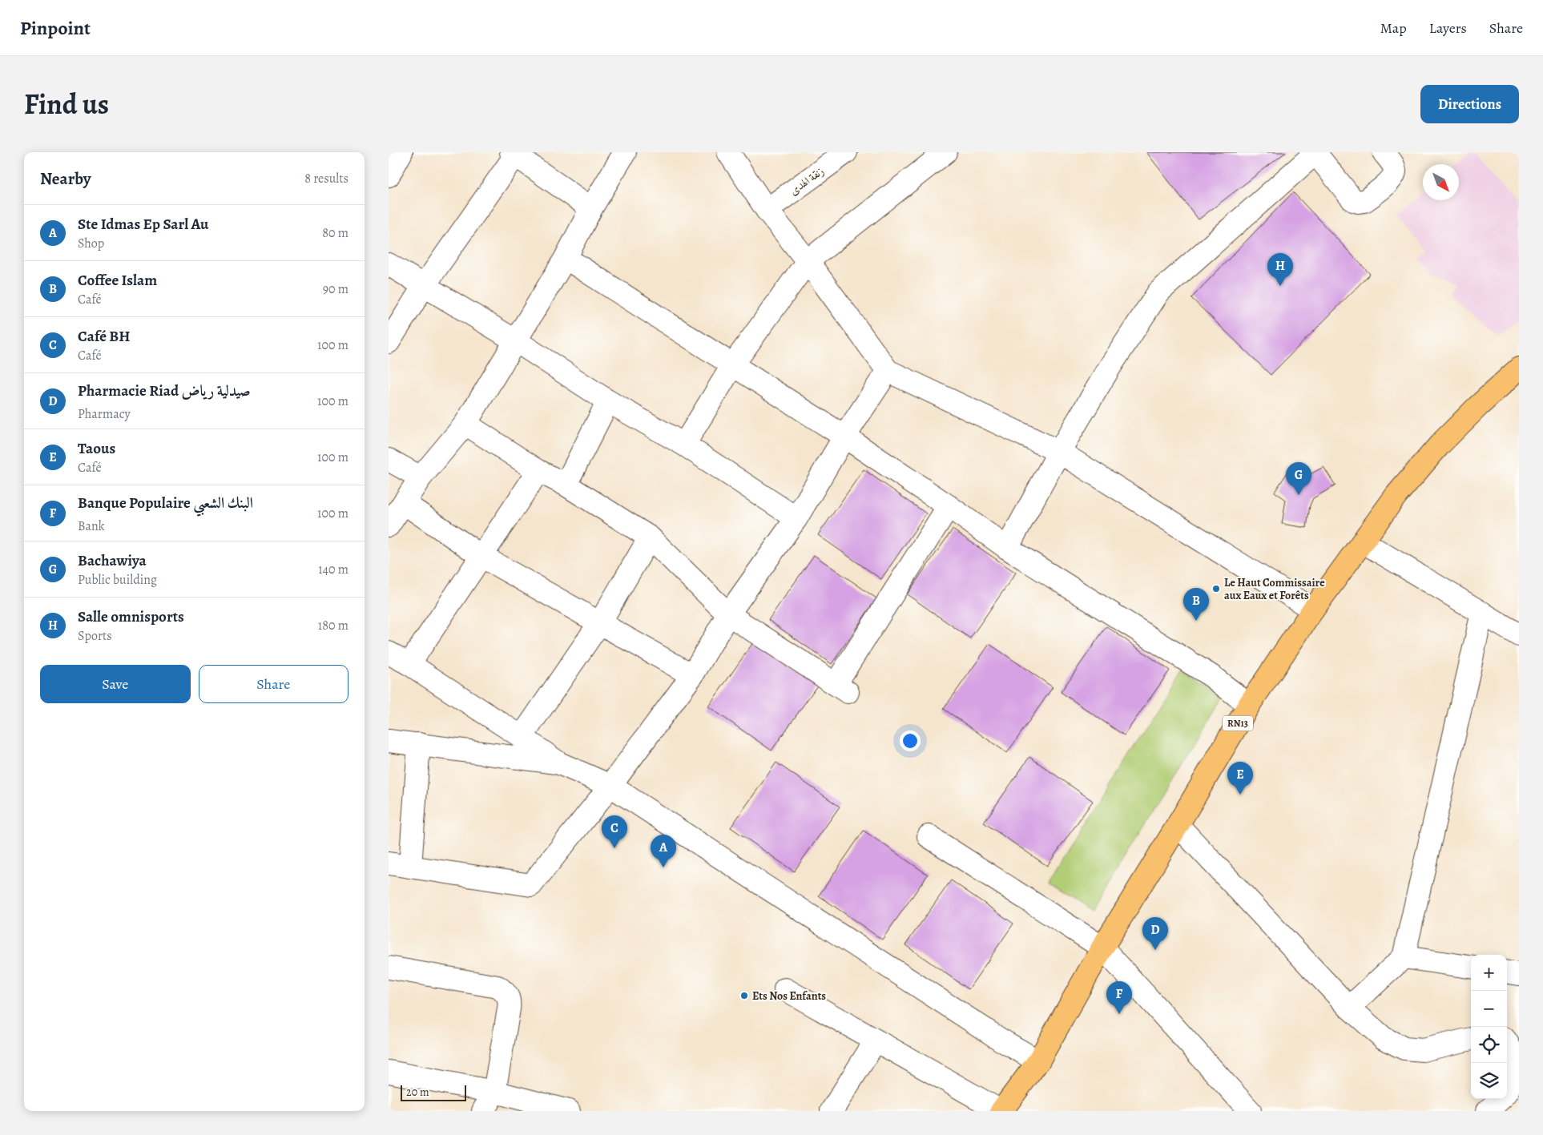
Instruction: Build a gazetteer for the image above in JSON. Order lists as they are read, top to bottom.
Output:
{
  "streets": {
    "main road": ["RN13"],
    "street": ["زنقة الهدى"]
  },
  "places": ["Le Haut Commissaire aux Eaux et Forêts", "Ets Nos Enfants"],
  "scale_bar": "20 m",
  "north": "bottom right",
  "page": {
    "header": "Pinpoint",
    "nav": ["Map", "Layers", "Share"],
    "title": "Find us",
    "buttons": [
      "Directions",
      ["Save", "Share"]
    ],
    "heading": ["Nearby", "8 results"],
    "list": [
      {
        "mark": "A",
        "name": "Ste Idmas Ep Sarl Au",
        "note": "Shop",
        "value": "80 m"
      },
      {
        "mark": "B",
        "name": "Coffee Islam",
        "note": "Café",
        "value": "90 m"
      },
      {
        "mark": "C",
        "name": "Café BH",
        "note": "Café",
        "value": "100 m"
      },
      {
        "mark": "D",
        "name": "Pharmacie Riad صيدلية رياض",
        "note": "Pharmacy",
        "value": "100 m"
      },
      {
        "mark": "E",
        "name": "Taous",
        "note": "Café",
        "value": "100 m"
      },
      {
        "mark": "F",
        "name": "Banque Populaire البنك الشعبي",
        "note": "Bank",
        "value": "100 m"
      },
      {
        "mark": "G",
        "name": "Bachawiya",
        "note": "Public building",
        "value": "140 m"
      },
      {
        "mark": "H",
        "name": "Salle omnisports",
        "note": "Sports",
        "value": "180 m"
      }
    ],
    "pins": [
      "H",
      "G",
      "B",
      "E",
      "C",
      "A",
      "D",
      "F"
    ],
    "map_buttons": ["+", "−"],
    "scale": "20 m"
  }
}
